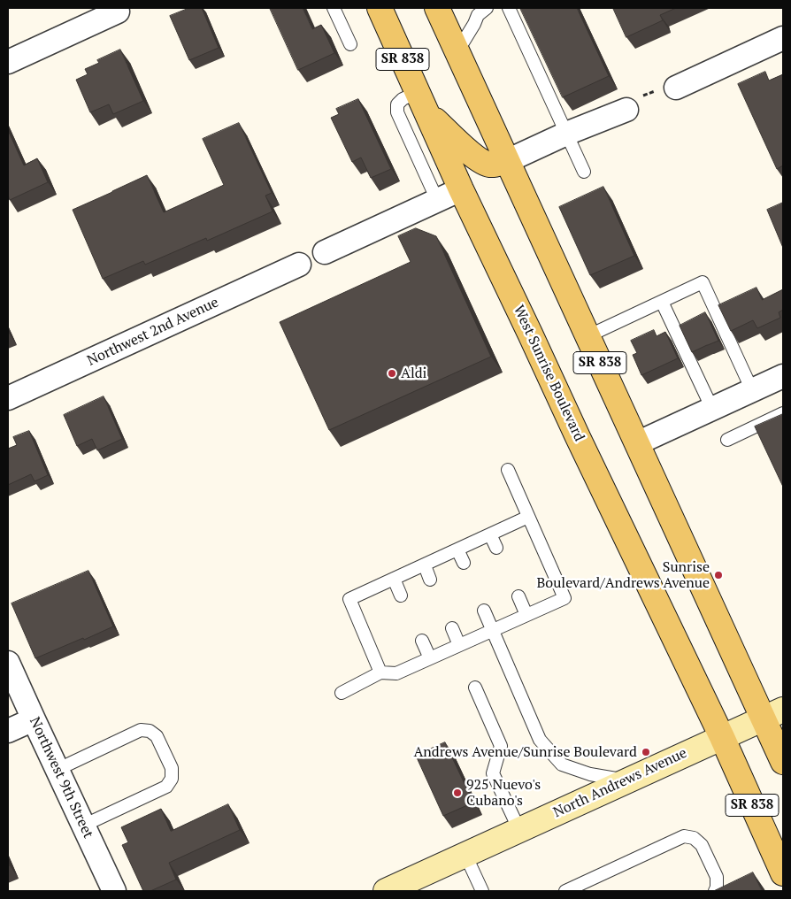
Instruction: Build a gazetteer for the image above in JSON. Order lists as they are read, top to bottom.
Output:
{
  "streets": {
    "main road": ["SR 838", "West Sunrise Boulevard", "North Andrews Avenue"],
    "street": ["Northwest 2nd Avenue", "Northwest 9th Street"]
  },
  "crossings": [
    ["SR 838", "West Sunrise Boulevard"],
    ["SR 838", "North Andrews Avenue"],
    ["West Sunrise Boulevard", "North Andrews Avenue"]
  ],
  "places": [
    "Aldi",
    "Sunrise Boulevard/Andrews Avenue",
    "Andrews Avenue/Sunrise Boulevard",
    "925 Nuevo's Cubano's"
  ]
}
